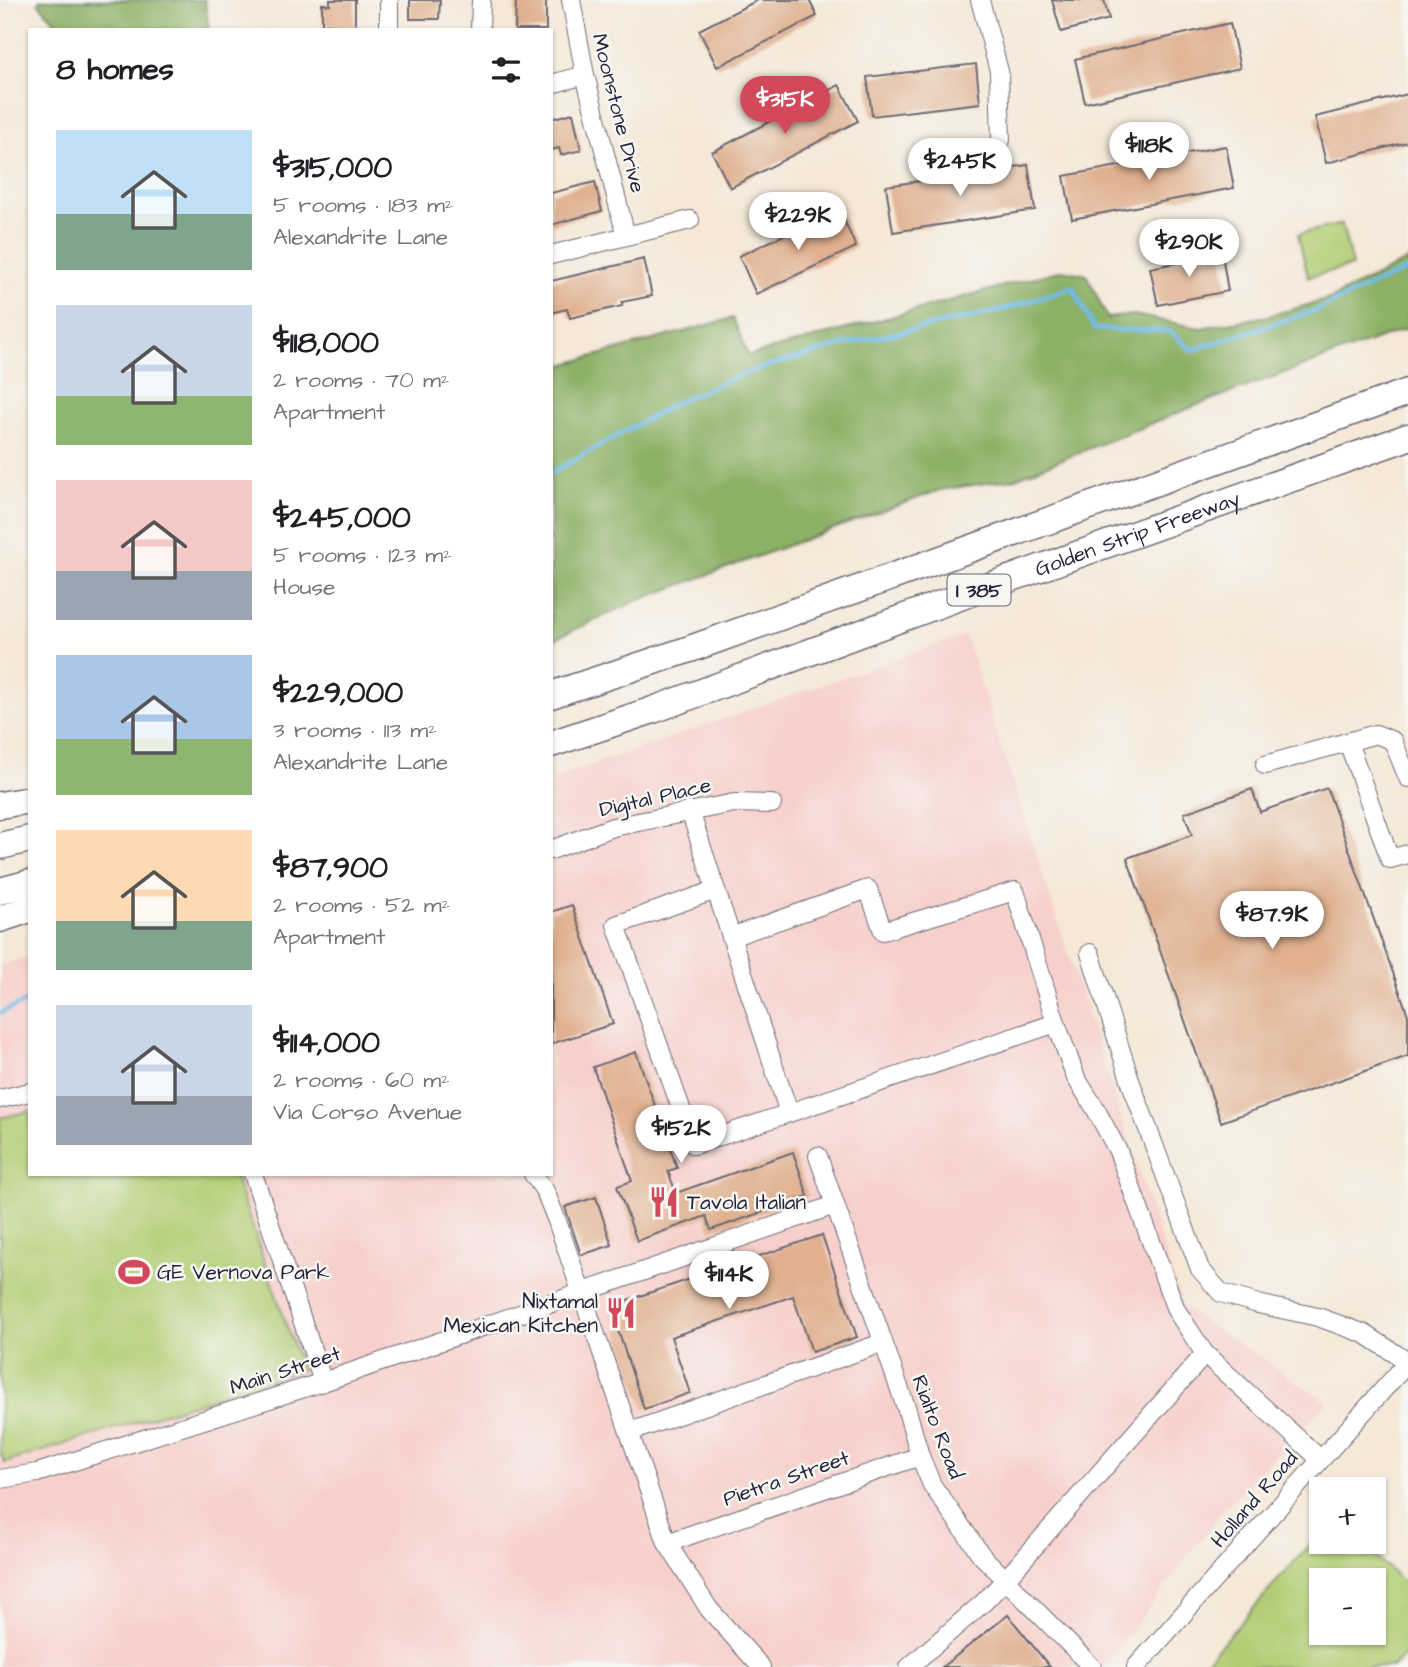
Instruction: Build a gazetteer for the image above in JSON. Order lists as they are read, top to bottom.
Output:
{
  "streets": {
    "highway": ["Golden Strip Freeway", "I 385"],
    "street": [
      "Moonstone Drive",
      "Digital Place",
      "Main Street",
      "Rialto Road",
      "Pietra Street",
      "Holland Road"
    ]
  },
  "crossings": [
    ["Main Street", "Rialto Road"],
    ["Rialto Road", "Pietra Street"]
  ],
  "places": {
    "restaurant": ["Tavola Italian", "Nixtamal Mexican Kitchen"],
    "sports": ["GE Vernova Park"]
  },
  "page": {
    "heading": "8 homes",
    "price": [
      "$315K",
      "$118K",
      "$245K",
      "$229K",
      "$290K",
      "$87.9K",
      "$152K",
      "$114K"
    ],
    "list": [
      {
        "name": "$315,000",
        "note": "5 rooms · 183 m² · Alexandrite Lane"
      },
      {
        "name": "$118,000",
        "note": "2 rooms · 70 m² · Apartment"
      },
      {
        "name": "$245,000",
        "note": "5 rooms · 123 m² · House"
      },
      {
        "name": "$229,000",
        "note": "3 rooms · 113 m² · Alexandrite Lane"
      },
      {
        "name": "$87,900",
        "note": "2 rooms · 52 m² · Apartment"
      },
      {
        "name": "$114,000",
        "note": "2 rooms · 60 m² · Via Corso Avenue"
      }
    ],
    "map_buttons": ["+", "−"]
  }
}
